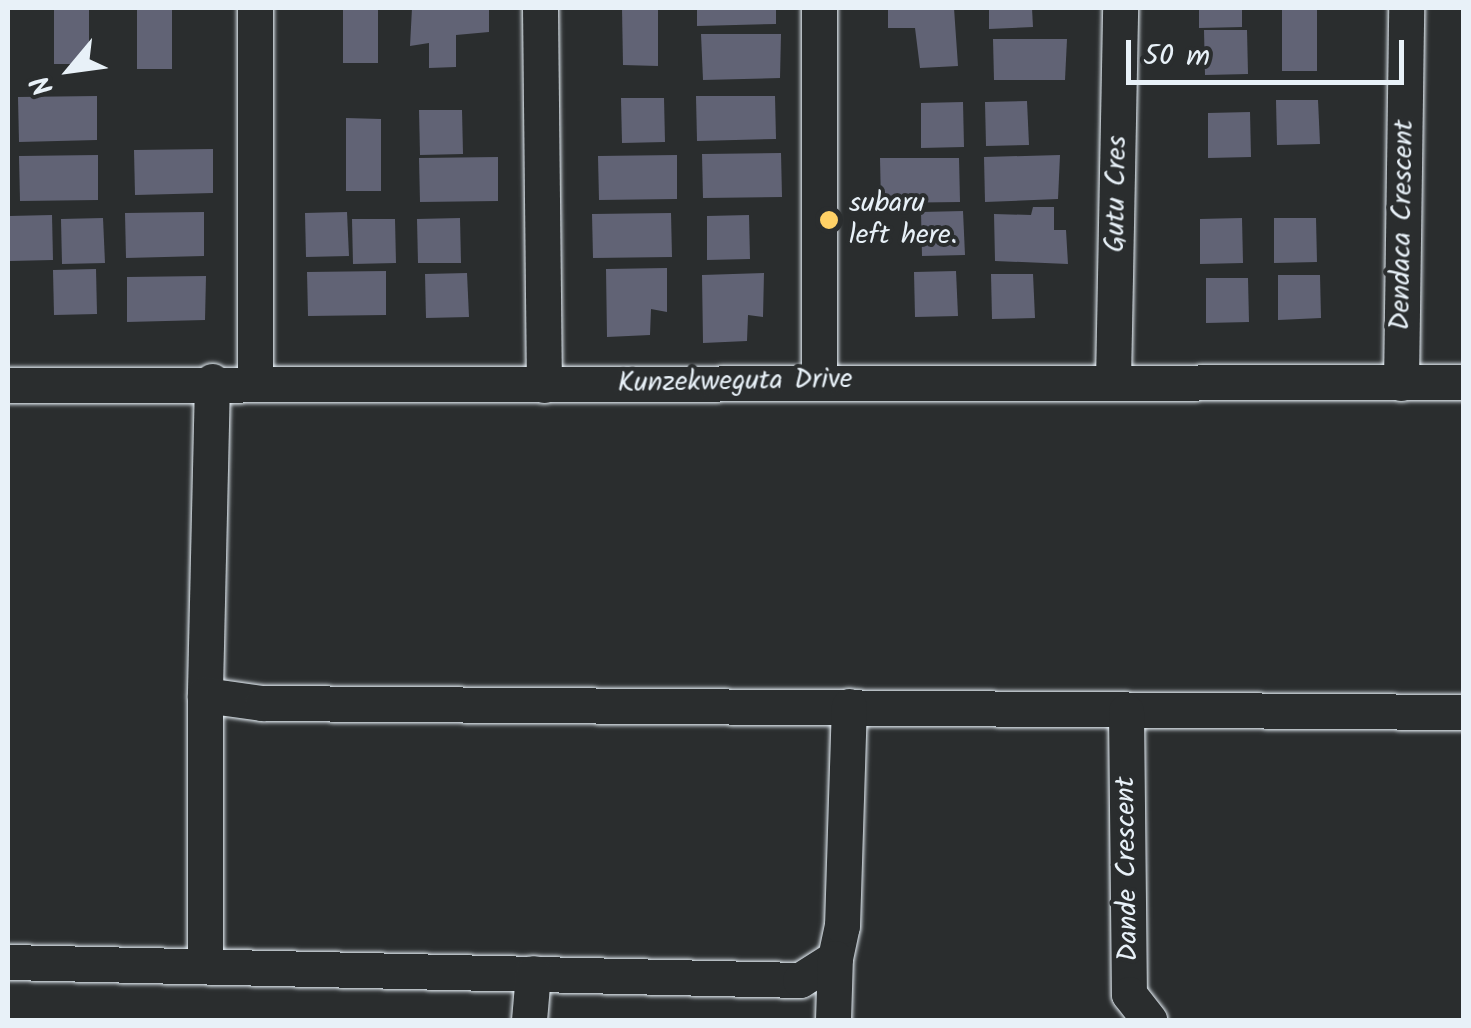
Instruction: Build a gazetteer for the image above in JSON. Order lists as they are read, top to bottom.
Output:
{
  "streets": {
    "street": [
      "Gutu Cres",
      "Dendaca Crescent",
      "Kunzekweguta Drive",
      "Dande Crescent"
    ]
  },
  "crossings": [
    ["Gutu Cres", "Kunzekweguta Drive"],
    ["Dendaca Crescent", "Kunzekweguta Drive"]
  ],
  "places": ["subaru left here."],
  "scale_bar": "50 m",
  "north": "bottom left"
}
